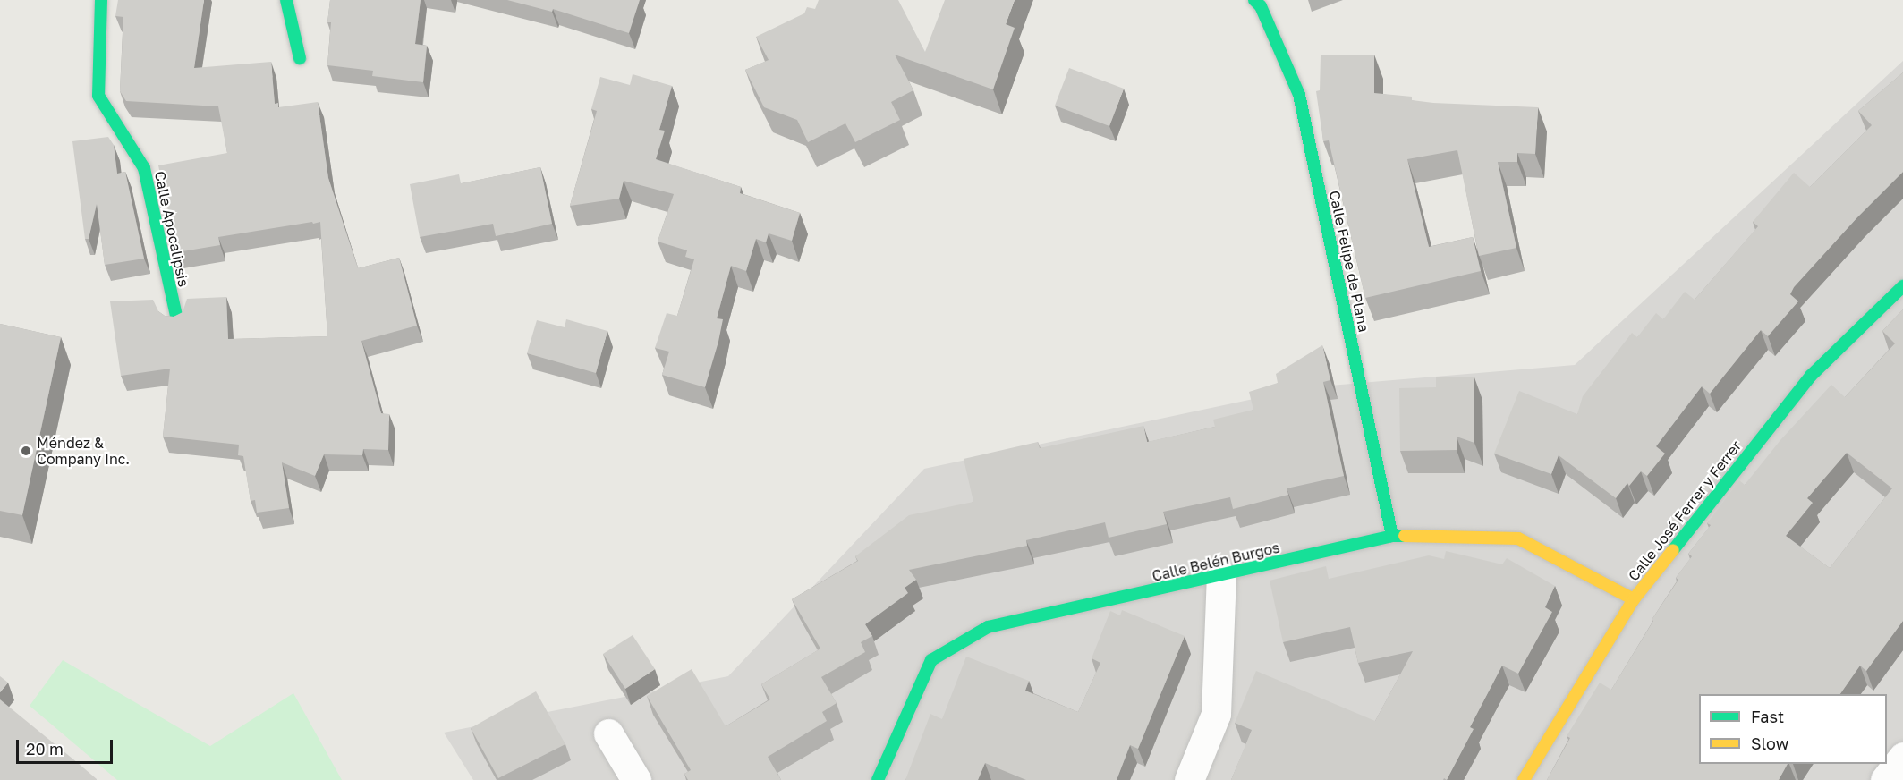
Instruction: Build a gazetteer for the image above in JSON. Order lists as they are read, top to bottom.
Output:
{
  "streets": {
    "street": [
      "Calle Apocalipsis",
      "Calle Felipe de Plana",
      "Calle José Ferrer y Ferrer",
      "Calle Belén Burgos"
    ]
  },
  "crossings": [
    ["Calle Felipe de Plana", "Calle Belén Burgos"],
    ["Calle José Ferrer y Ferrer", "Calle Belén Burgos"]
  ],
  "places": ["Méndez & Company Inc."],
  "legend": ["Fast", "Slow"],
  "scale_bar": "20 m"
}
